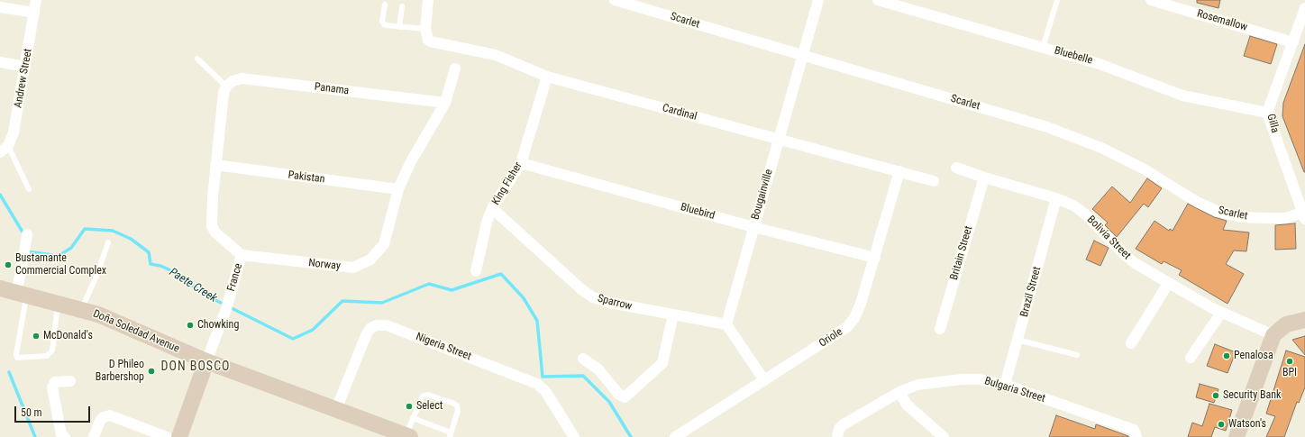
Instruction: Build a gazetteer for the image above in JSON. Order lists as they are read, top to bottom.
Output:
{
  "streets": {
    "main road": ["Doña Soledad Avenue"],
    "street": [
      "Scarlet",
      "Rosemallow",
      "Bluebelle",
      "Andrew Street",
      "Panama",
      "Cardinal",
      "Gilla",
      "Pakistan",
      "King Fisher",
      "Bougainville",
      "Bluebird",
      "Bolivia Street",
      "Britain Street",
      "Norway",
      "France",
      "Brazil Street",
      "Sparrow",
      "Oriole",
      "Nigeria Street",
      "Bulgaria Street"
    ]
  },
  "crossings": [
    ["Scarlet", "Gilla"],
    ["Scarlet", "Bougainville"],
    ["Rosemallow", "Gilla"],
    ["Bluebelle", "Gilla"],
    ["Panama", "Norway"],
    ["Cardinal", "King Fisher"],
    ["Cardinal", "Bougainville"],
    ["Cardinal", "Oriole"],
    ["Pakistan", "Norway"],
    ["King Fisher", "Bluebird"],
    ["King Fisher", "Sparrow"],
    ["Bougainville", "Bluebird"],
    ["Bougainville", "Sparrow"],
    ["Bluebird", "Oriole"],
    ["Bolivia Street", "Britain Street"],
    ["Bolivia Street", "Brazil Street"],
    ["Norway", "France"],
    ["France", "Doña Soledad Avenue"],
    ["Brazil Street", "Bulgaria Street"],
    ["Doña Soledad Avenue", "Nigeria Street"]
  ],
  "districts": ["DON BOSCO"],
  "water": ["Paete Creek"],
  "places": [
    "Bustamante Commercial Complex",
    "Chowking",
    "McDonald's",
    "Penalosa",
    "BPI",
    "D Phileo Barbershop",
    "Security Bank",
    "Select",
    "Watson's"
  ],
  "scale_bar": "50 m"
}
